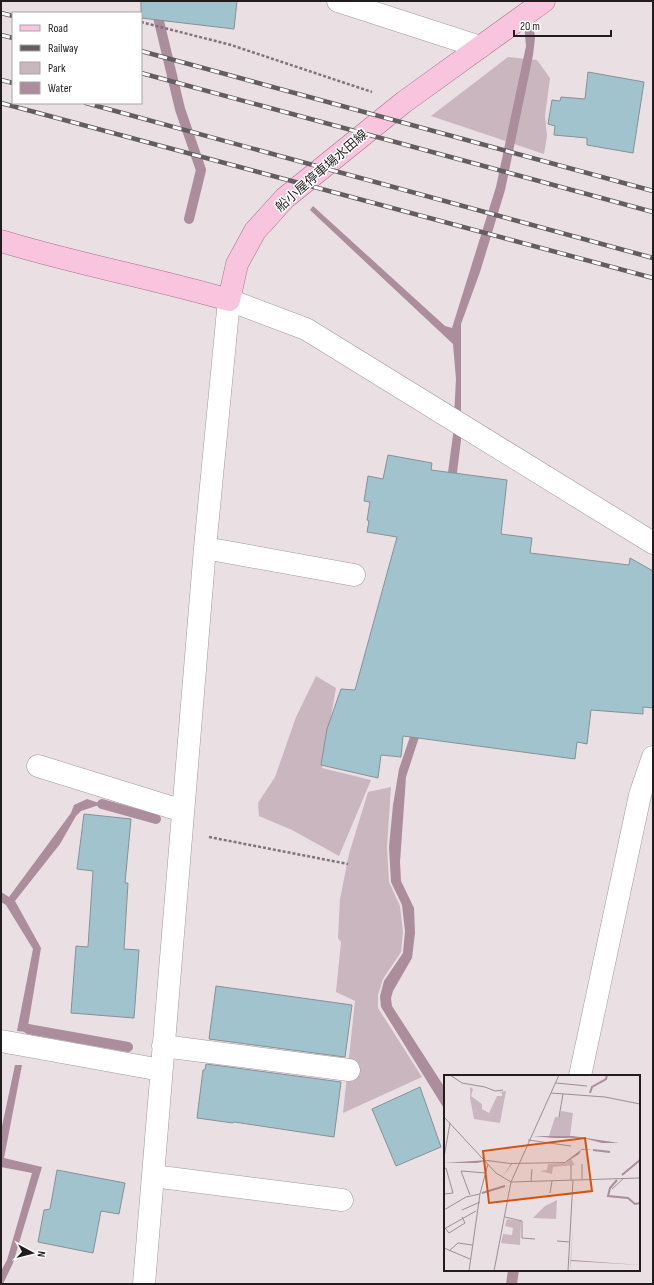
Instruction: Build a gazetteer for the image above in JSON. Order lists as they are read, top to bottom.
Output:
{
  "streets": {
    "main road": ["船小屋停車場水田線"]
  },
  "legend": [
    "Road",
    "Railway",
    "Park",
    "Water"
  ],
  "scale_bar": "20 m",
  "north": "right"
}
